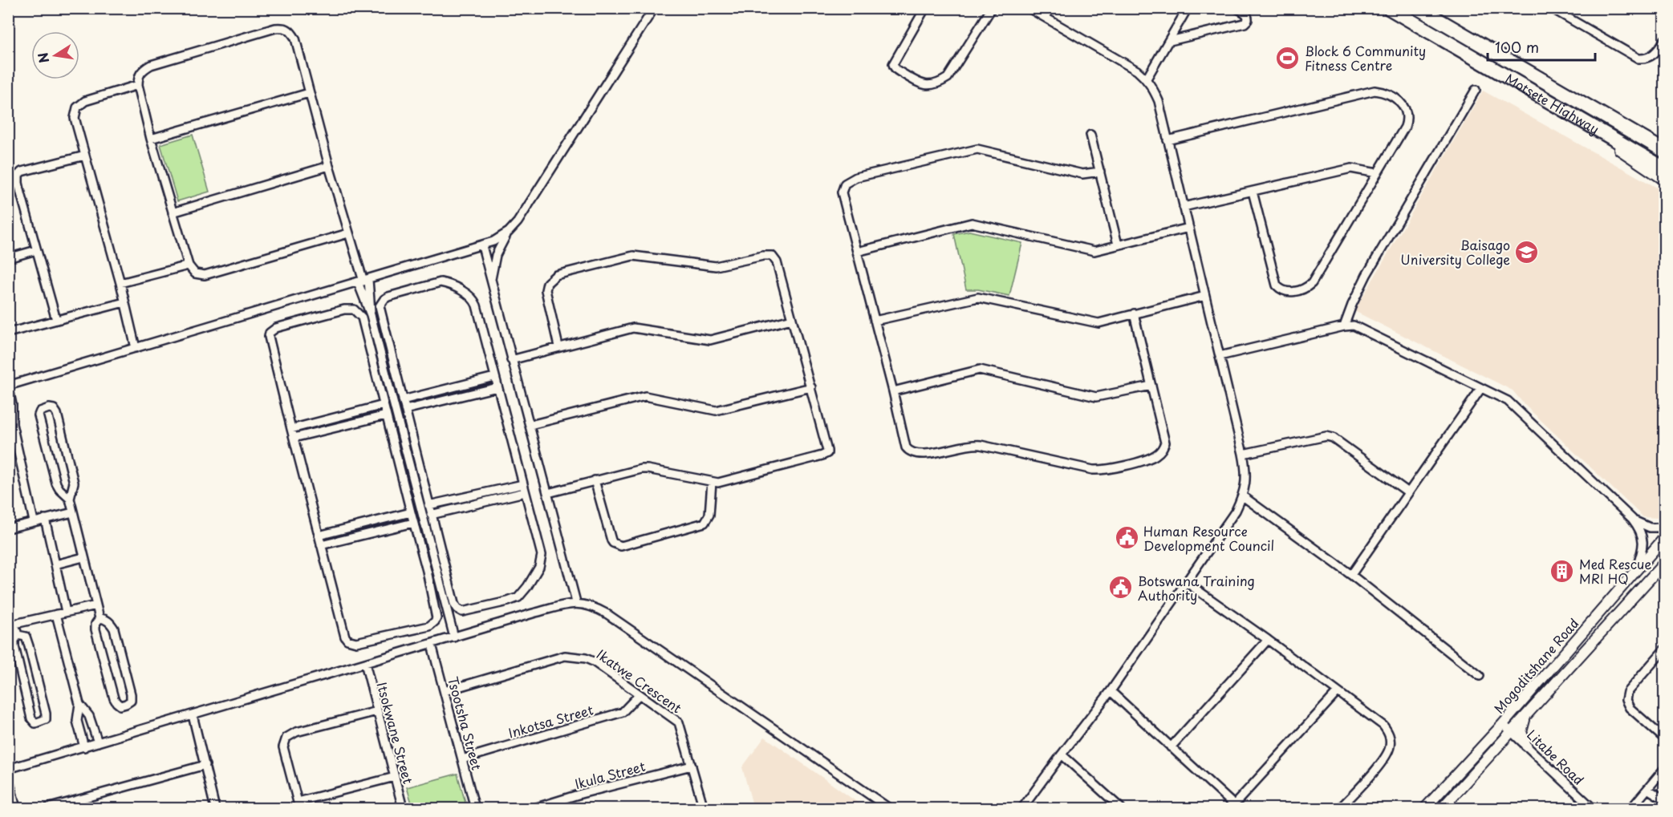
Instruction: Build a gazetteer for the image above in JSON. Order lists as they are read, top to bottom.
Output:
{
  "streets": {
    "highway": ["Motsete Highway"],
    "main road": ["Mogoditshane Road"],
    "street": [
      "Ikatwe Crescent",
      "Inkotsa Street",
      "Tsootsha Street",
      "Itsokwane Street",
      "Litabe Road",
      "Ikula Street"
    ]
  },
  "crossings": [
    ["Mogoditshane Road", "Litabe Road"],
    ["Ikatwe Crescent", "Inkotsa Street"],
    ["Ikatwe Crescent", "Tsootsha Street"],
    ["Ikatwe Crescent", "Ikula Street"],
    ["Inkotsa Street", "Tsootsha Street"]
  ],
  "places": {
    "sports": ["Block 6 Community Fitness Centre"],
    "school or university": ["Baisago University College"],
    "public building": ["Human Resource Development Council", "Botswana Training Authority"],
    "building": ["Med Rescue MRI HQ"]
  },
  "scale_bar": "100 m",
  "north": "left"
}
